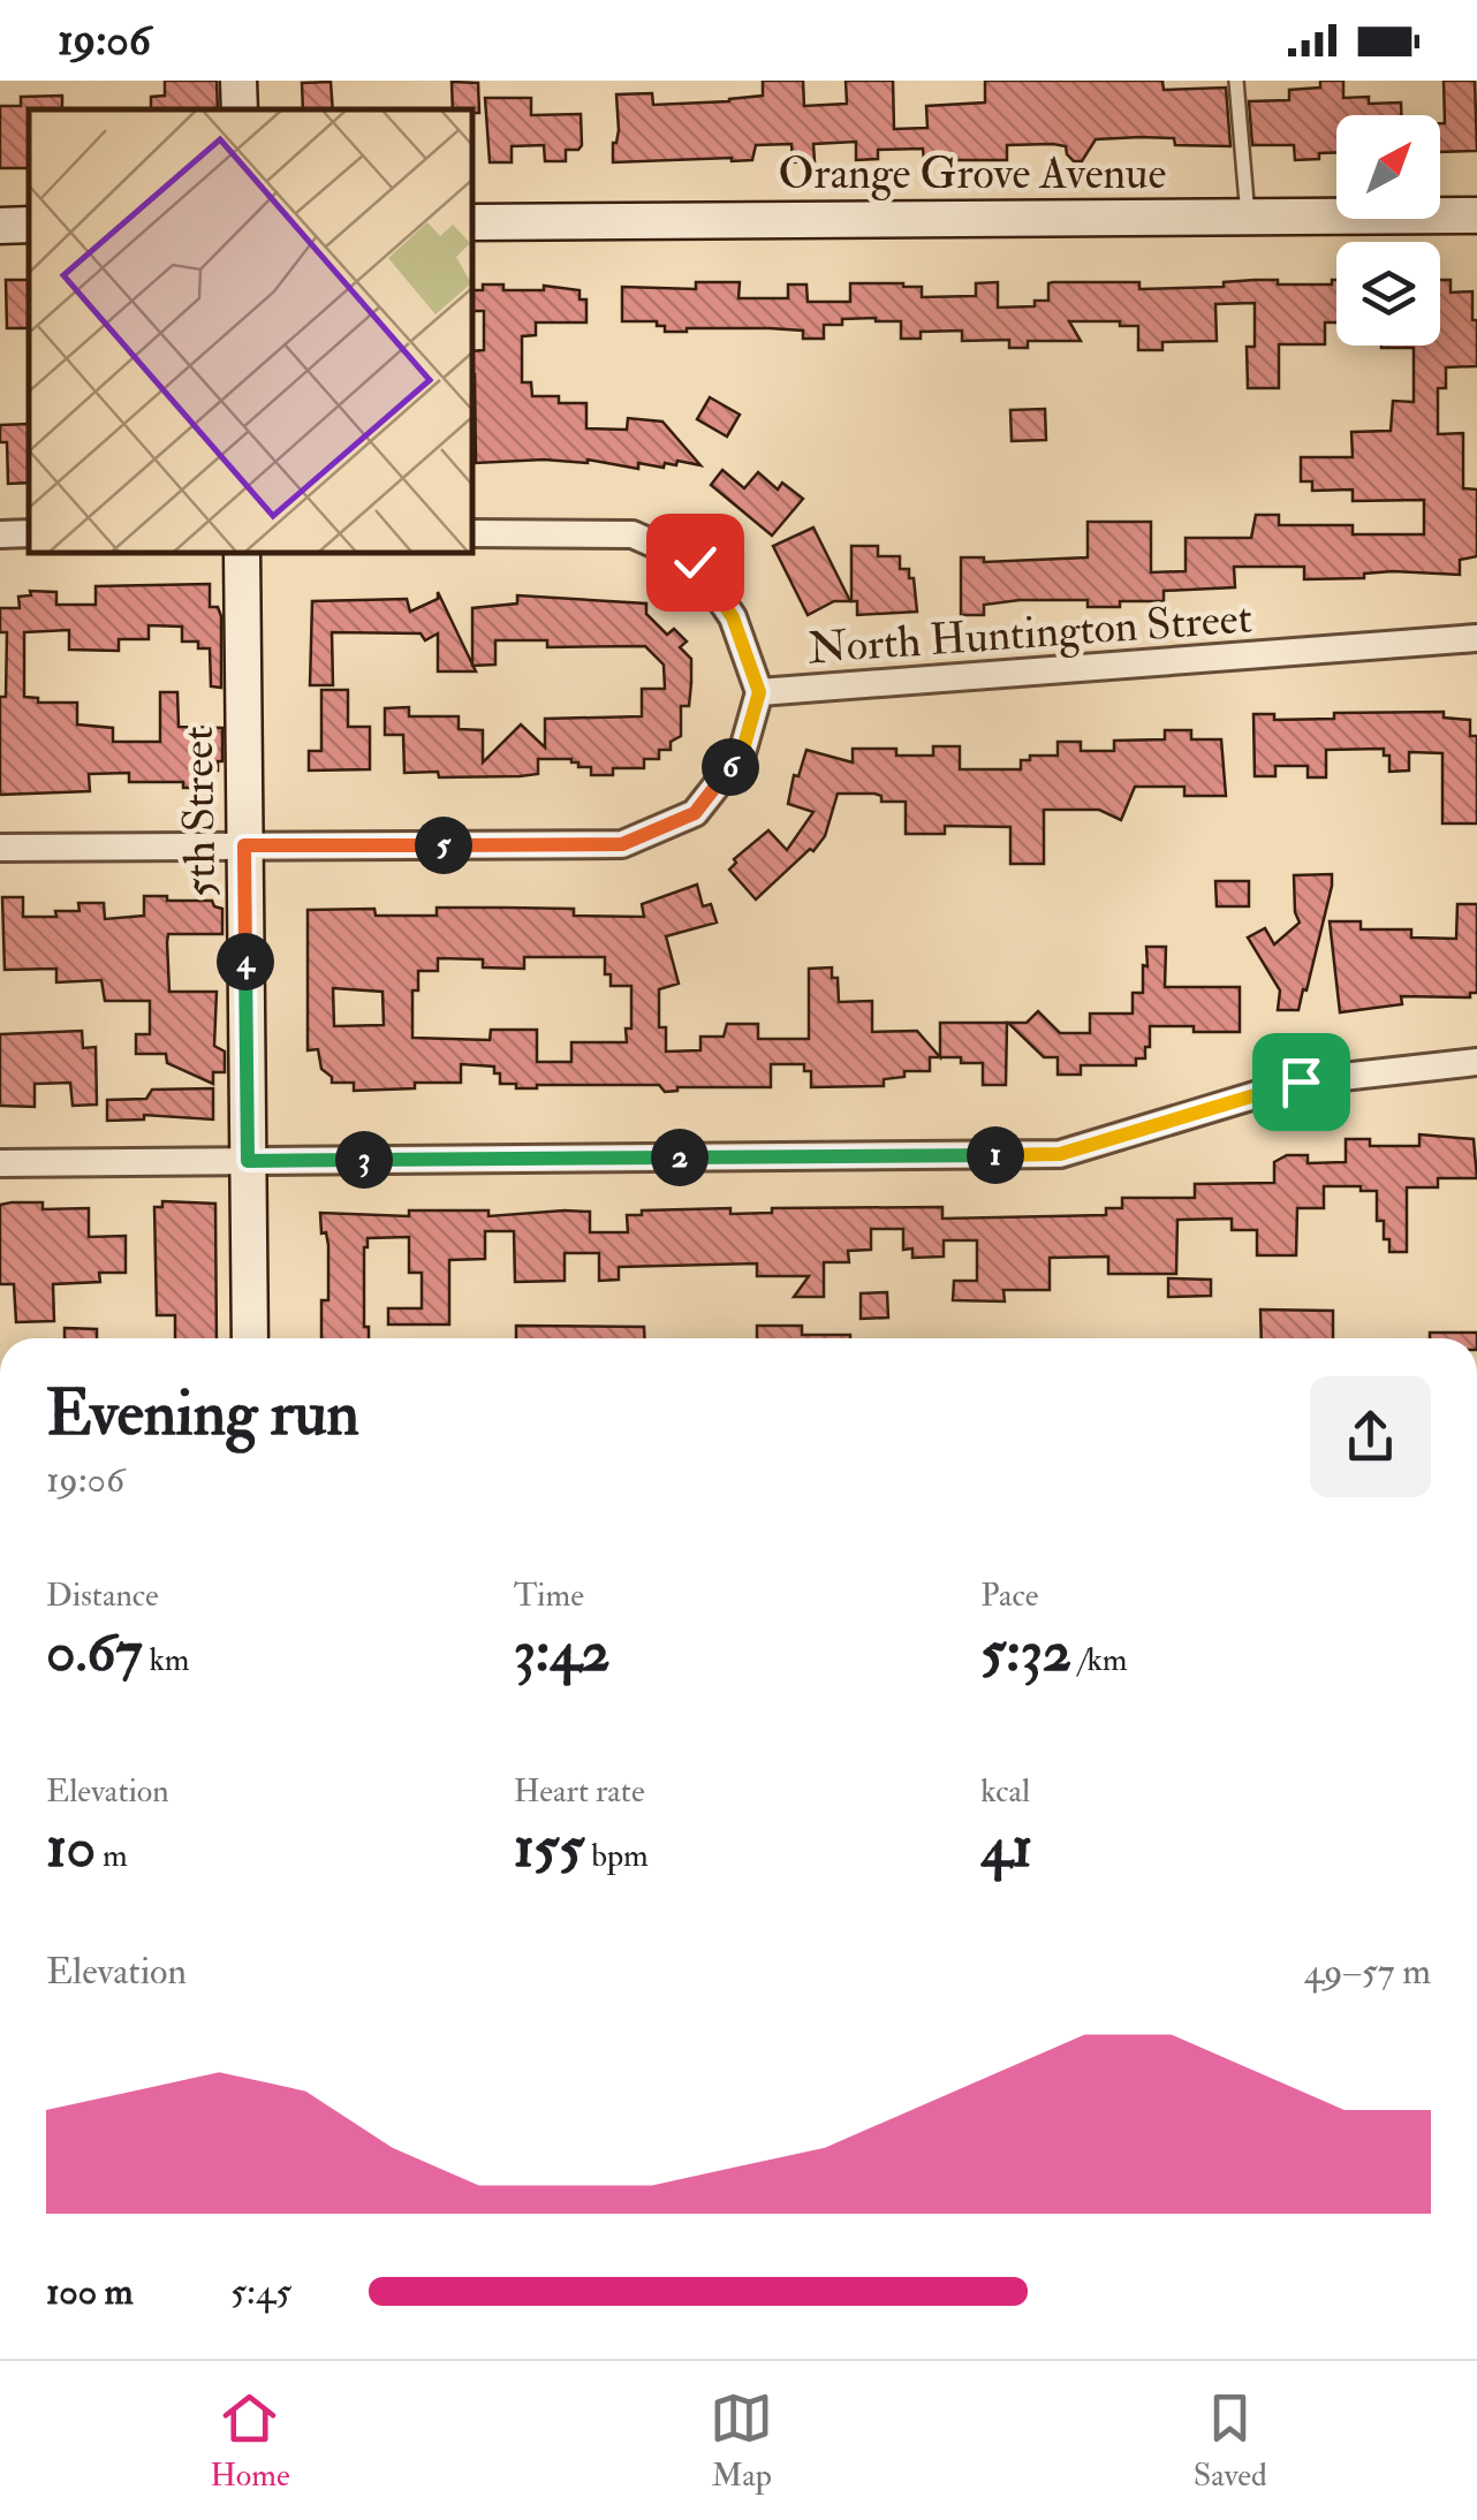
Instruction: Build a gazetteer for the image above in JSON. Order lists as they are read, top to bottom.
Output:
{
  "streets": {
    "street": ["Orange Grove Avenue", "North Huntington Street", "5th Street"]
  },
  "north": "top right",
  "page": {
    "status": "19:06",
    "pins": [
      "6",
      "5",
      "4",
      "1",
      "2",
      "3"
    ],
    "heading": ["Evening run", "19:06"],
    "stats": [
      ["Distance", "0.67 km"],
      ["Time", "3:42"],
      ["Pace", "5:32 /km"],
      ["Elevation", "10 m"],
      ["Heart rate", "155 bpm"],
      ["kcal", "41"]
    ],
    "chart": ["Elevation", "49–57 m"],
    "list": [
      {
        "name": "100 m",
        "note": "5:45"
      }
    ],
    "tabs": ["Home", "Map", "Saved"]
  }
}
